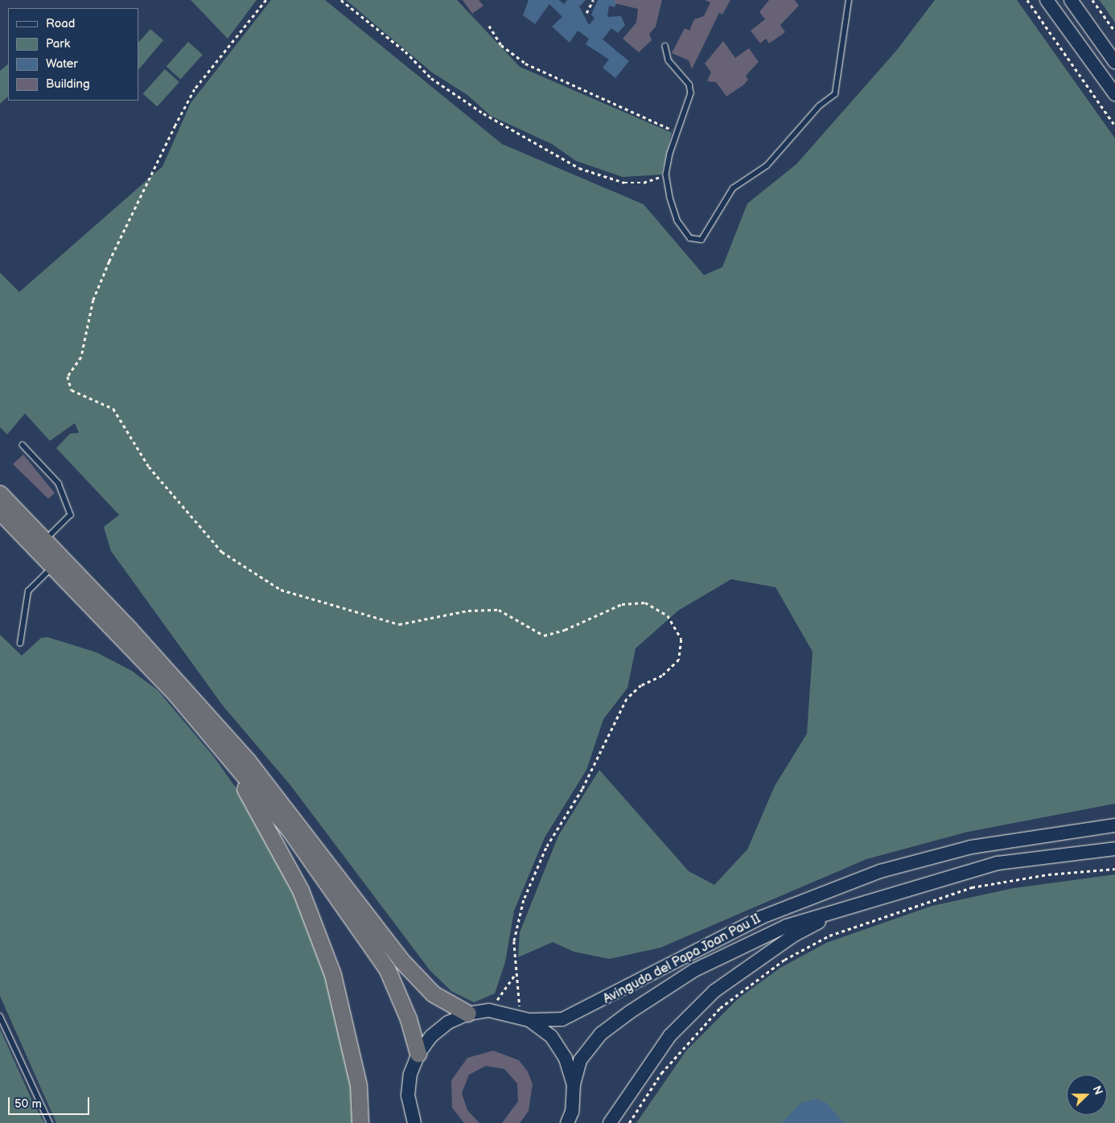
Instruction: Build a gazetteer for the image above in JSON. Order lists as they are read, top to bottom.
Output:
{
  "streets": {
    "main road": ["Avinguda del Papa Joan Pau II"]
  },
  "legend": [
    "Road",
    "Park",
    "Water",
    "Building"
  ],
  "scale_bar": "50 m",
  "north": "right"
}
